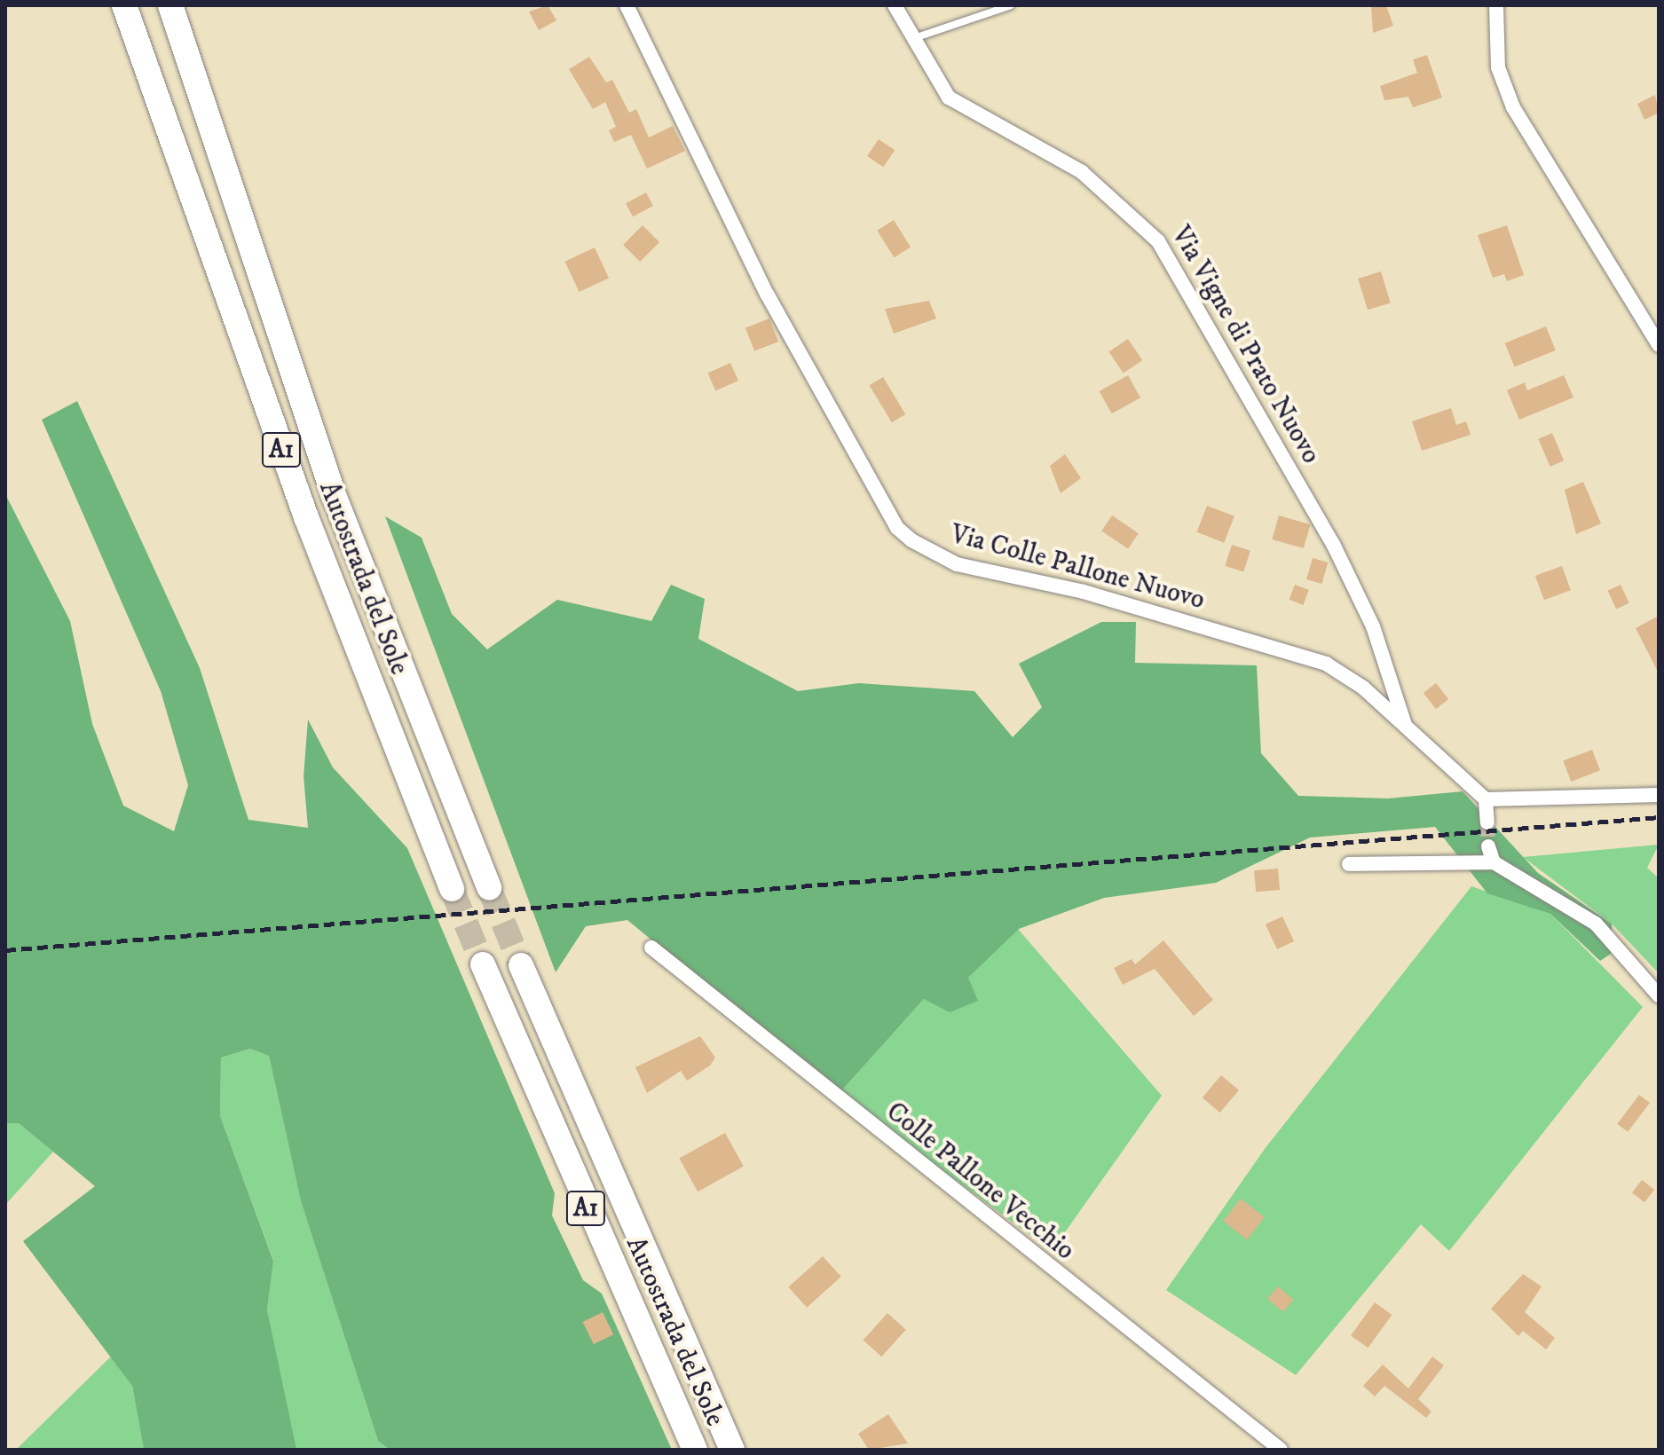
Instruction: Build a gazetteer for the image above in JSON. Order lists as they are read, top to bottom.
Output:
{
  "streets": {
    "highway": ["A1", "Autostrada del Sole"],
    "street": ["Via Vigne di Prato Nuovo", "Via Colle Pallone Nuovo", "Colle Pallone Vecchio"]
  },
  "crossings": [
    ["Via Vigne di Prato Nuovo", "Via Colle Pallone Nuovo"]
  ]
}
